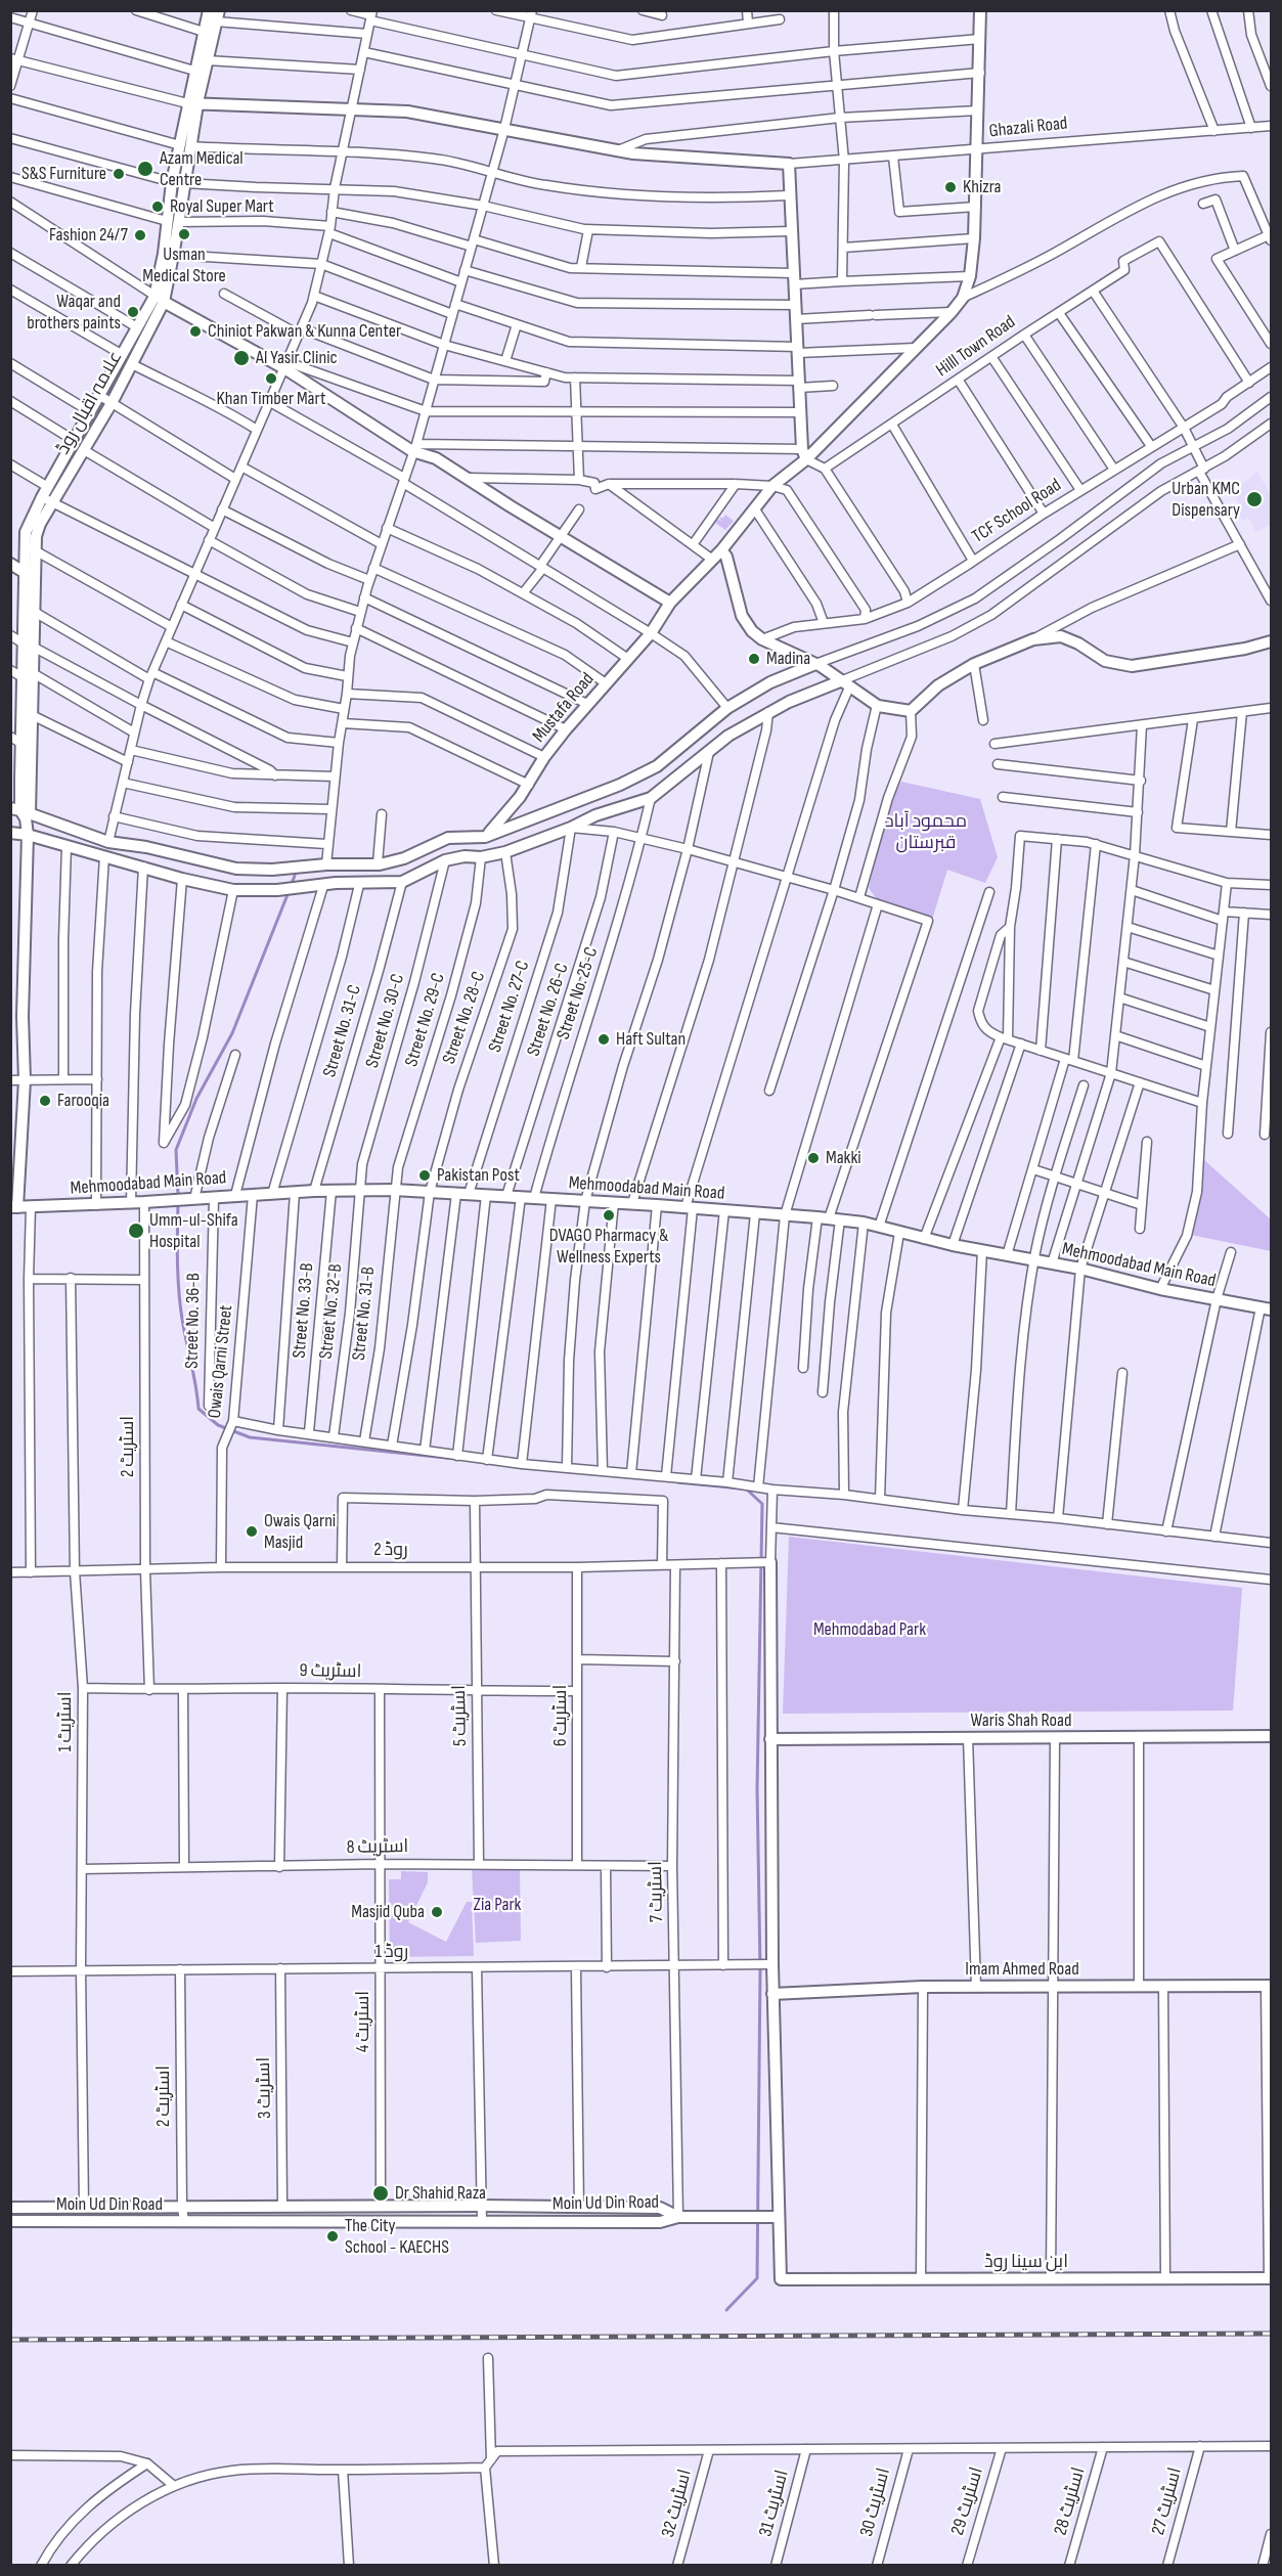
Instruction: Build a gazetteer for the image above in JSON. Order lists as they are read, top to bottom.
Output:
{
  "streets": {
    "street": [
      "Ghazali Road",
      "Hilll Town Road",
      "علامہ اقبال روڈ",
      "TCF School Road",
      "Mustafa Road",
      "Street No. 25-C",
      "Street No. 27-C",
      "Street No. 26-C",
      "Street No. 28-C",
      "Street No. 29-C",
      "Street No. 30-C",
      "Street No. 31-C",
      "Mehmoodabad Main Road",
      "Street No. 33-B",
      "Street No. 32-B",
      "Street No. 31-B",
      "Street No. 36-B",
      "Owais Qarni Street",
      "اسٹریٹ 2",
      "روڈ 2",
      "اسٹریٹ 9",
      "اسٹریٹ 5",
      "اسٹریٹ 6",
      "Waris Shah Road",
      "اسٹریٹ 1",
      "اسٹریٹ 8",
      "اسٹریٹ 7",
      "روڈ 1",
      "Imam Ahmed Road",
      "اسٹریٹ 4",
      "اسٹریٹ 3",
      "Moin Ud Din Road",
      "ابن سینا روڈ",
      "اسٹریٹ 29",
      "اسٹریٹ 28",
      "اسٹریٹ 27",
      "اسٹریٹ 30",
      "اسٹریٹ 32",
      "اسٹریٹ 31"
    ]
  },
  "crossings": [
    ["Ghazali Road", "Mustafa Road"],
    ["Hilll Town Road", "TCF School Road"],
    ["علامہ اقبال روڈ", "Mehmoodabad Main Road"],
    ["Street No. 25-C", "Mehmoodabad Main Road"],
    ["Street No. 27-C", "Mehmoodabad Main Road"],
    ["Street No. 26-C", "Mehmoodabad Main Road"],
    ["Street No. 28-C", "Mehmoodabad Main Road"],
    ["Street No. 29-C", "Mehmoodabad Main Road"],
    ["Street No. 29-C", "Street No. 31-B"],
    ["Street No. 30-C", "Mehmoodabad Main Road"],
    ["Street No. 30-C", "Street No. 32-B"],
    ["Street No. 31-C", "Mehmoodabad Main Road"],
    ["Mehmoodabad Main Road", "Street No. 33-B"],
    ["Mehmoodabad Main Road", "Street No. 32-B"],
    ["Mehmoodabad Main Road", "Street No. 31-B"],
    ["Mehmoodabad Main Road", "Street No. 36-B"],
    ["Mehmoodabad Main Road", "Owais Qarni Street"],
    ["Mehmoodabad Main Road", "اسٹریٹ 2"],
    ["Owais Qarni Street", "روڈ 2"],
    ["اسٹریٹ 2", "روڈ 2"],
    ["اسٹریٹ 2", "اسٹریٹ 9"],
    ["اسٹریٹ 2", "روڈ 1"],
    ["اسٹریٹ 2", "Moin Ud Din Road"],
    ["روڈ 2", "اسٹریٹ 5"],
    ["روڈ 2", "اسٹریٹ 6"],
    ["روڈ 2", "اسٹریٹ 1"],
    ["روڈ 2", "اسٹریٹ 7"],
    ["اسٹریٹ 9", "اسٹریٹ 5"],
    ["اسٹریٹ 9", "اسٹریٹ 6"],
    ["اسٹریٹ 9", "اسٹریٹ 1"],
    ["اسٹریٹ 9", "اسٹریٹ 4"],
    ["اسٹریٹ 5", "اسٹریٹ 8"],
    ["اسٹریٹ 6", "اسٹریٹ 8"],
    ["اسٹریٹ 1", "اسٹریٹ 8"],
    ["اسٹریٹ 1", "روڈ 1"],
    ["اسٹریٹ 1", "Moin Ud Din Road"],
    ["اسٹریٹ 8", "اسٹریٹ 7"],
    ["اسٹریٹ 8", "اسٹریٹ 4"],
    ["اسٹریٹ 7", "روڈ 1"],
    ["اسٹریٹ 7", "Moin Ud Din Road"],
    ["روڈ 1", "اسٹریٹ 4"],
    ["روڈ 1", "اسٹریٹ 3"],
    ["اسٹریٹ 4", "Moin Ud Din Road"],
    ["اسٹریٹ 3", "Moin Ud Din Road"]
  ],
  "parks": ["محمود آباد قبرستان", "Mehmodabad Park", "Zia Park"],
  "places": [
    "Azam Medical Centre",
    "S&S Furniture",
    "Khizra",
    "Royal Super Mart",
    "Usman Medical Store",
    "Fashion 24/7",
    "Waqar and brothers paints",
    "Chiniot Pakwan & Kunna Center",
    "Al Yasir Clinic",
    "Khan Timber Mart",
    "Urban KMC Dispensary",
    "Madina",
    "Haft Sultan",
    "Farooqia",
    "Makki",
    "Pakistan Post",
    "DVAGO Pharmacy & Wellness Experts",
    "Umm-ul-Shifa Hospital",
    "Owais Qarni Masjid",
    "Masjid Quba",
    "Dr Shahid Raza",
    "The City School - KAECHS"
  ]
}
